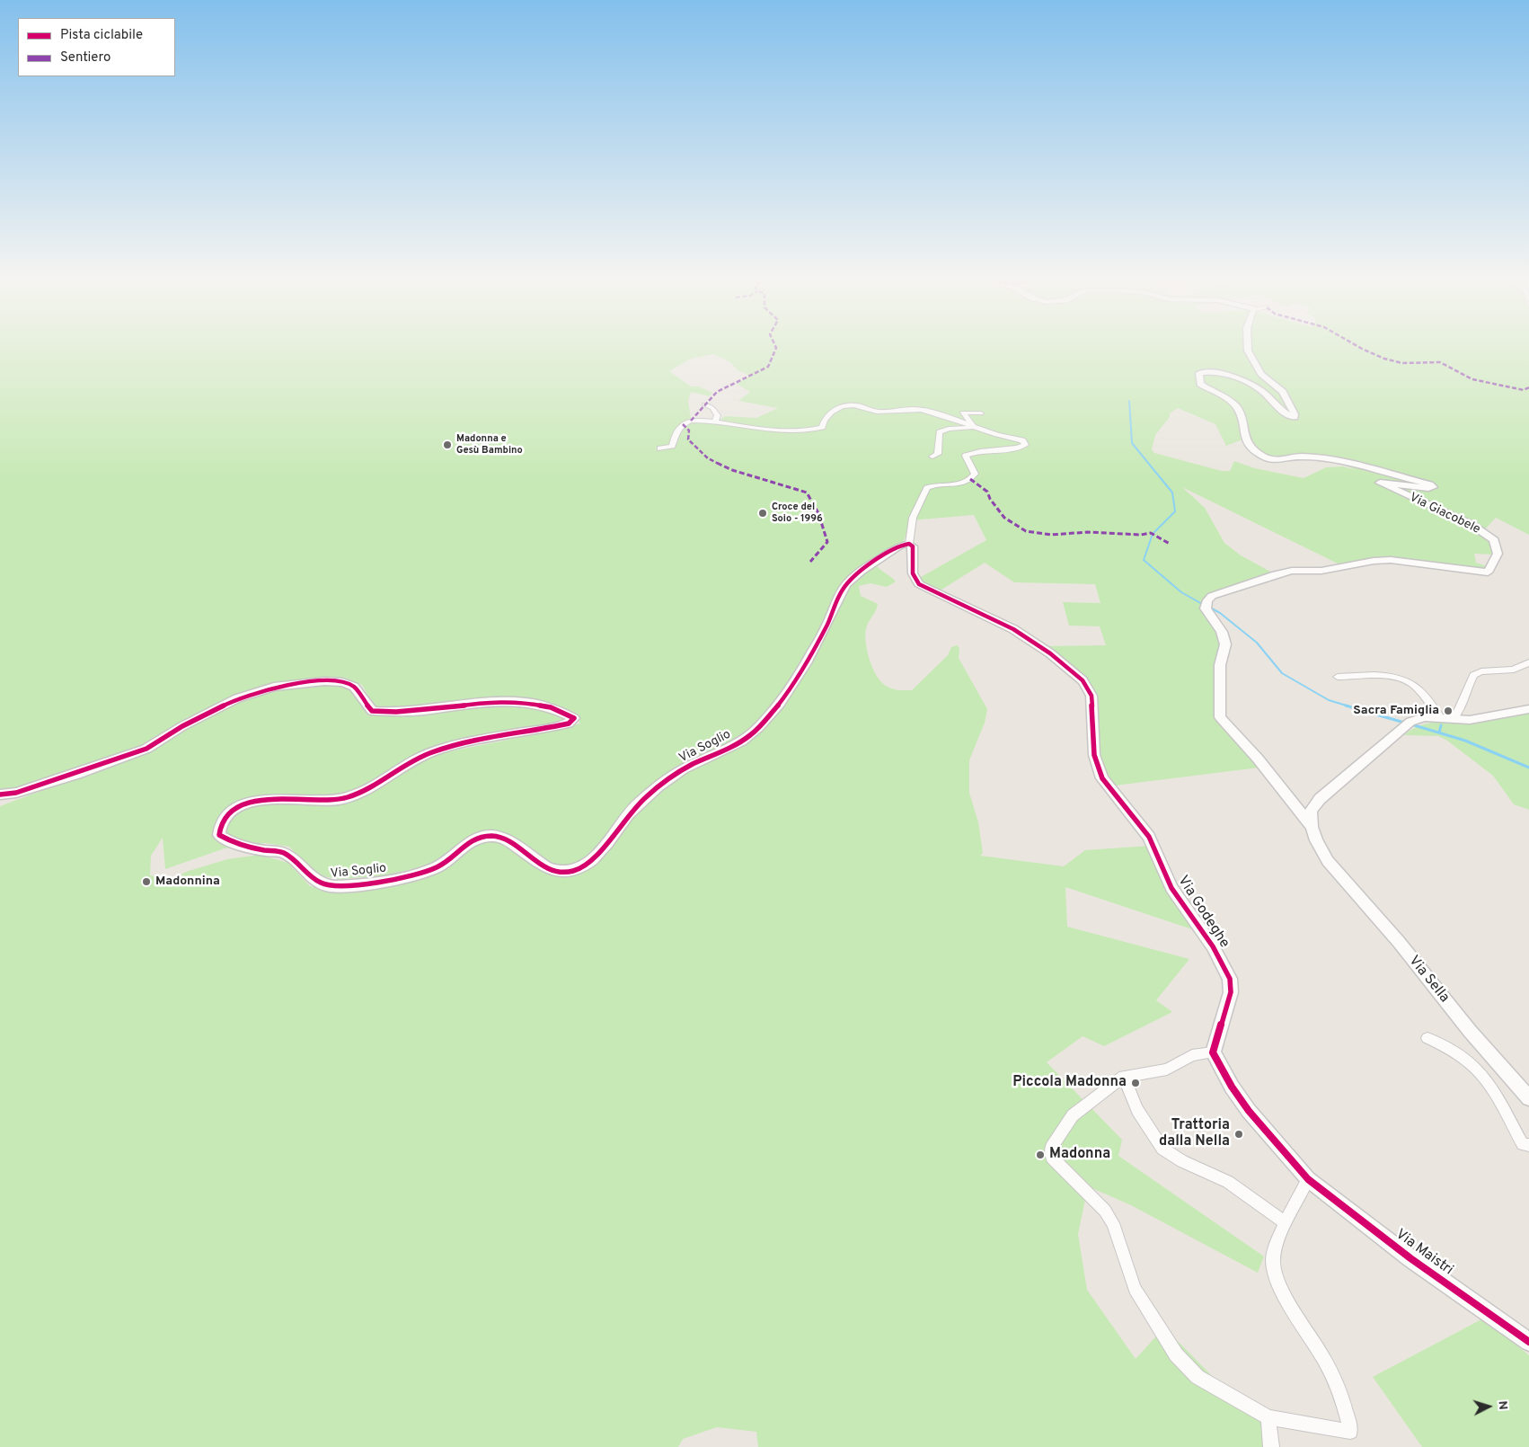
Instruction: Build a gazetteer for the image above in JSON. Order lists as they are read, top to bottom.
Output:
{
  "streets": {
    "street": [
      "Via Giacobele",
      "Via Soglio",
      "Via Godeghe",
      "Via Sella",
      "Via Maistri"
    ]
  },
  "crossings": [
    ["Via Giacobele", "Via Sella"],
    ["Via Soglio", "Via Godeghe"]
  ],
  "places": [
    "Madonna e Gesù Bambino",
    "Croce del Soio - 1996",
    "Sacra Famiglia",
    "Madonnina",
    "Piccola Madonna",
    "Trattoria dalla Nella",
    "Madonna"
  ],
  "legend": ["Pista ciclabile", "Sentiero"],
  "north": "right"
}
